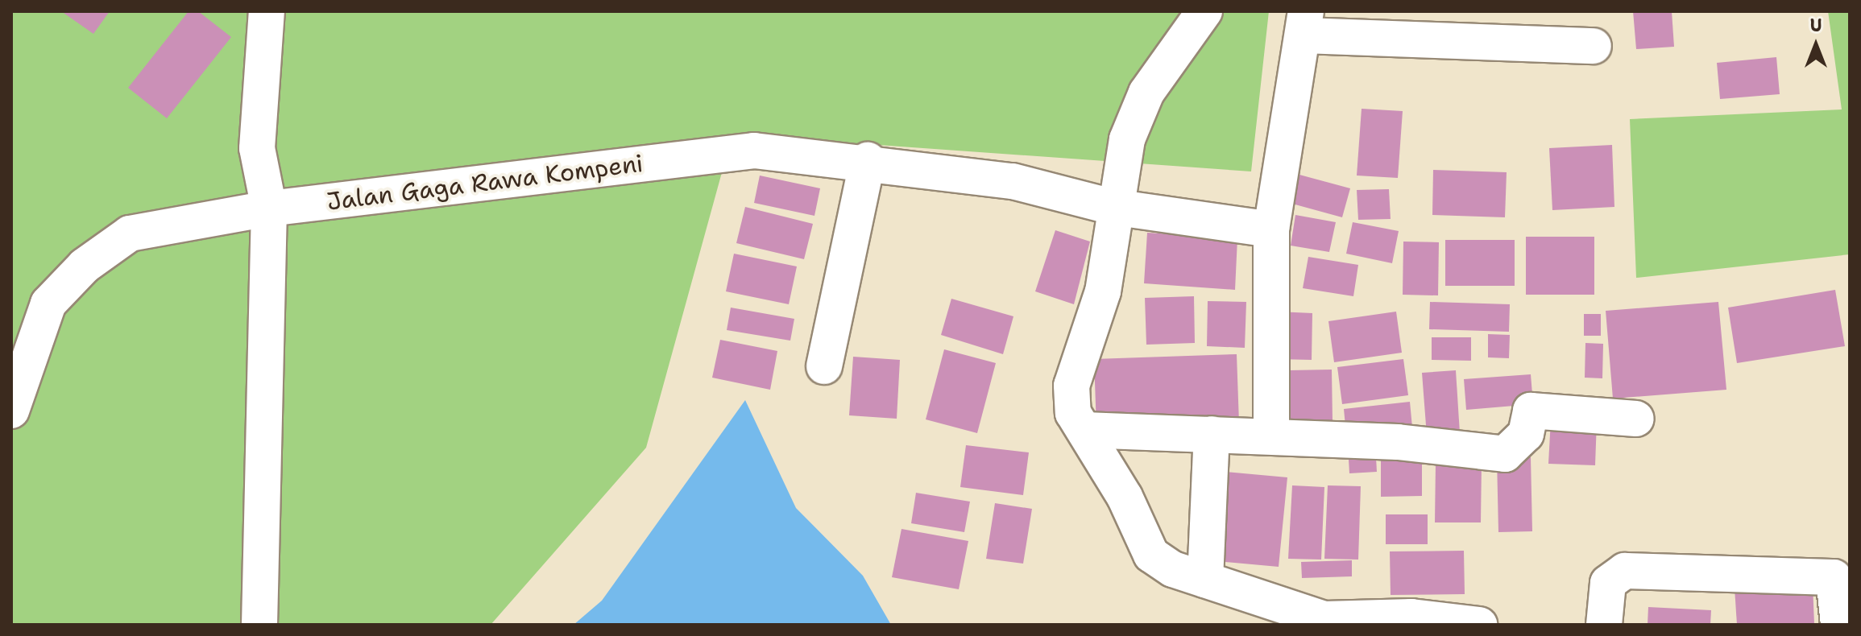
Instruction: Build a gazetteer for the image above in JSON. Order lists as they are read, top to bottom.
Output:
{
  "streets": {
    "street": ["Jalan Gaga Rawa Kompeni"]
  },
  "north": "top"
}
